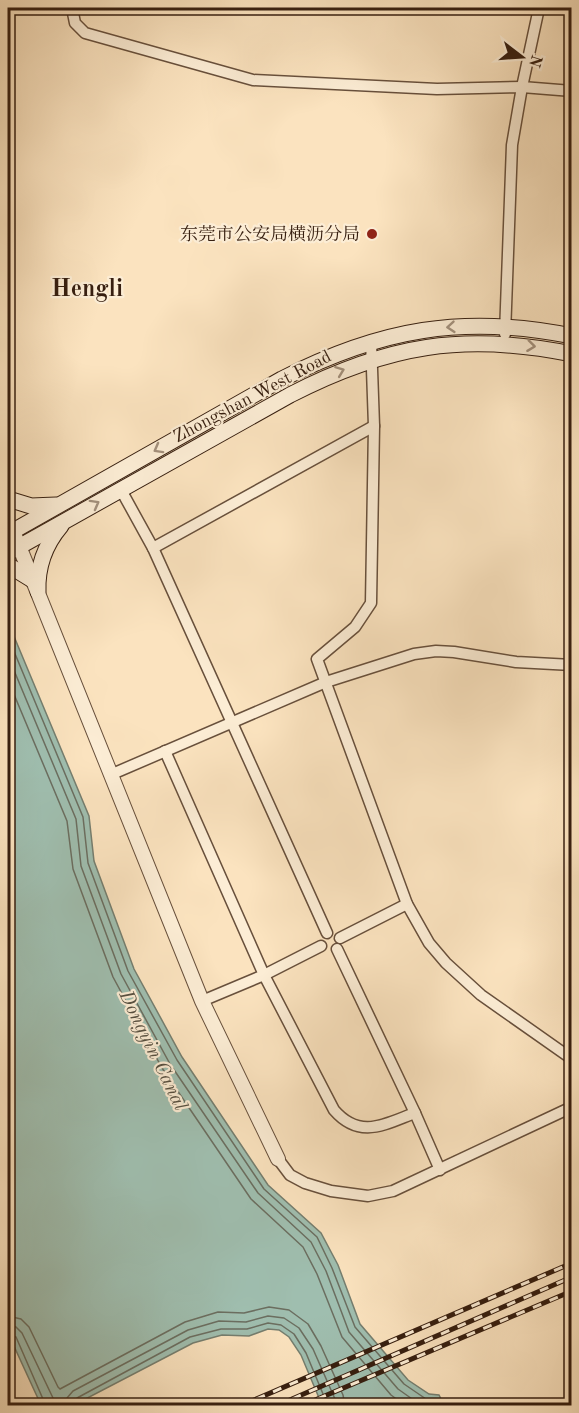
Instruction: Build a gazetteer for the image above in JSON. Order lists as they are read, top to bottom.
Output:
{
  "streets": {
    "main road": ["Zhongshan West Road"]
  },
  "districts": ["Hengli"],
  "water": ["Dongyin Canal"],
  "places": ["东莞市公安局横沥分局"],
  "north": "right"
}
